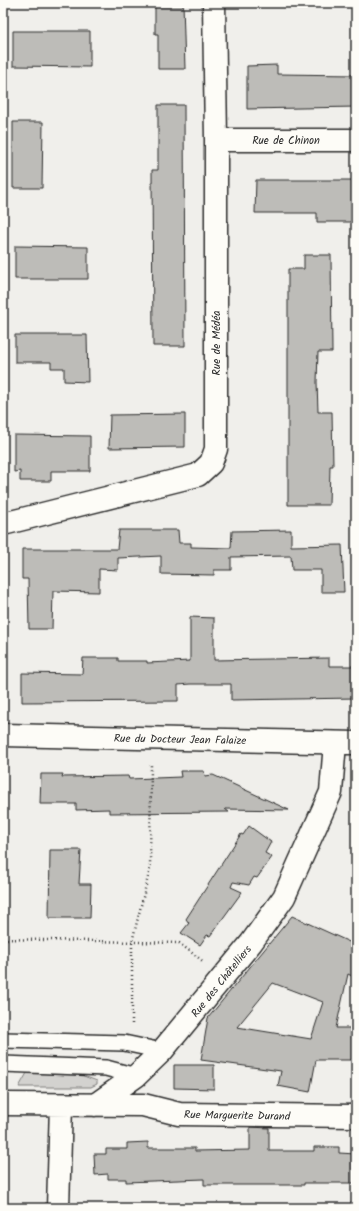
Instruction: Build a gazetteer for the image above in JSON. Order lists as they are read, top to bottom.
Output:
{
  "streets": {
    "street": [
      "Rue de Chinon",
      "Rue de Médéa",
      "Rue du Docteur Jean Falaize",
      "Rue des Châtelliers",
      "Rue Marguerite Durand"
    ]
  },
  "crossings": [
    ["Rue de Chinon", "Rue de Médéa"],
    ["Rue du Docteur Jean Falaize", "Rue des Châtelliers"],
    ["Rue des Châtelliers", "Rue Marguerite Durand"]
  ]
}
